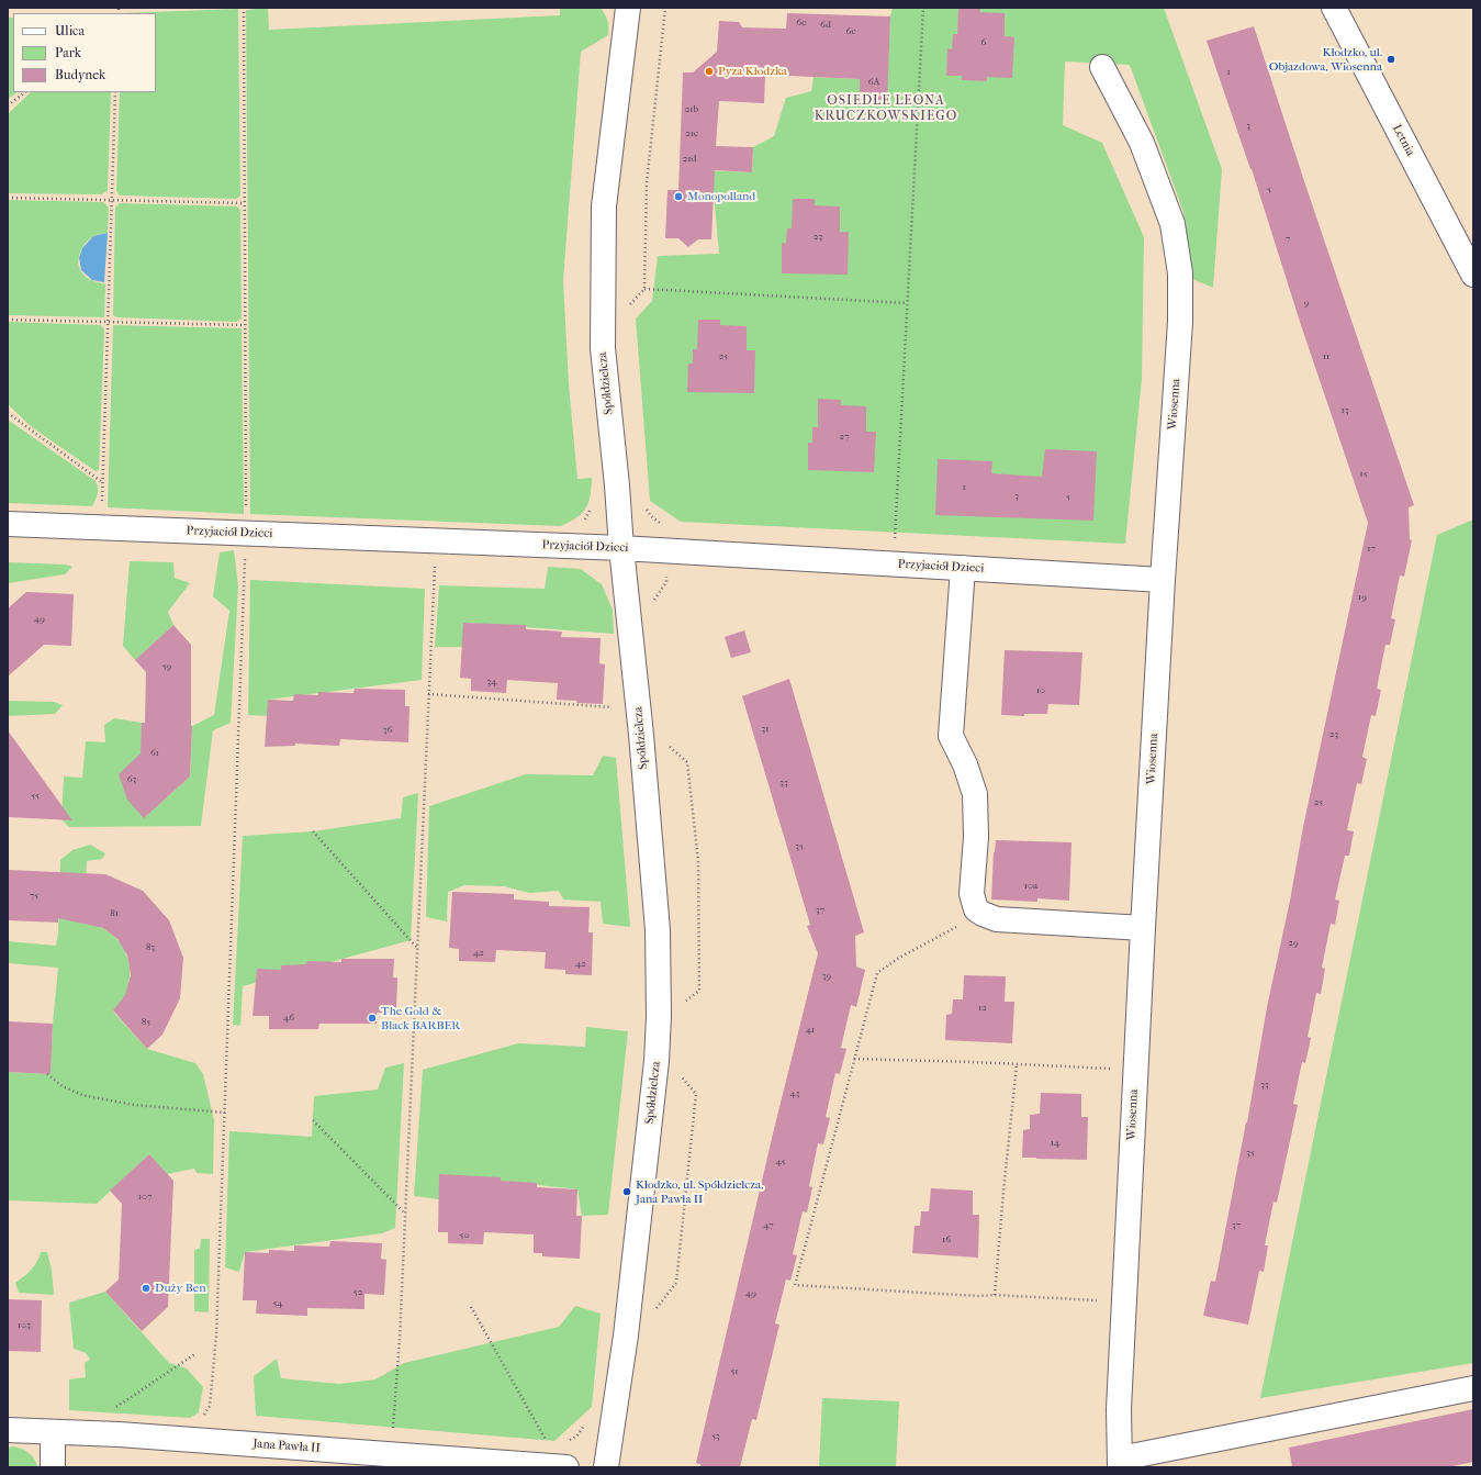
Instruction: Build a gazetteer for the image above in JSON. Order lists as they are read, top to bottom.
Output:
{
  "streets": {
    "street": [
      "Letnia",
      "Spółdzielcza",
      "Wiosenna",
      "Przyjaciół Dzieci",
      "Jana Pawła II"
    ]
  },
  "crossings": [
    ["Spółdzielcza", "Przyjaciół Dzieci"],
    ["Wiosenna", "Przyjaciół Dzieci"]
  ],
  "districts": ["OSIEDLE LEONA KRUCZKOWSKIEGO"],
  "places": [
    "Kłodzko, ul. Objazdowa, Wiosenna",
    "Pyza Kłodzka",
    "Monopolland",
    "The Gold & Black BARBER",
    "Kłodzko, ul. Spółdzielcza, Jana Pawła II",
    "Duży Ben"
  ],
  "house_numbers": [
    "6e",
    "6d",
    "6c",
    "6",
    "1",
    "6A",
    "21b",
    "3",
    "21c",
    "21d",
    "5",
    "23",
    "7",
    "9",
    "25",
    "11",
    "13",
    "27",
    "15",
    "1",
    "3",
    "5",
    "17",
    "19",
    "49",
    "59",
    "34",
    "10",
    "31",
    "36",
    "23",
    "61",
    "63",
    "33",
    "55",
    "25",
    "35",
    "10a",
    "75",
    "37",
    "81",
    "29",
    "83",
    "42",
    "42",
    "39",
    "12",
    "46",
    "85",
    "41",
    "33",
    "43",
    "14",
    "35",
    "45",
    "107",
    "47",
    "37",
    "50",
    "16",
    "52",
    "49",
    "54",
    "103",
    "51",
    "53"
  ],
  "legend": ["Ulica", "Park", "Budynek"]
}
